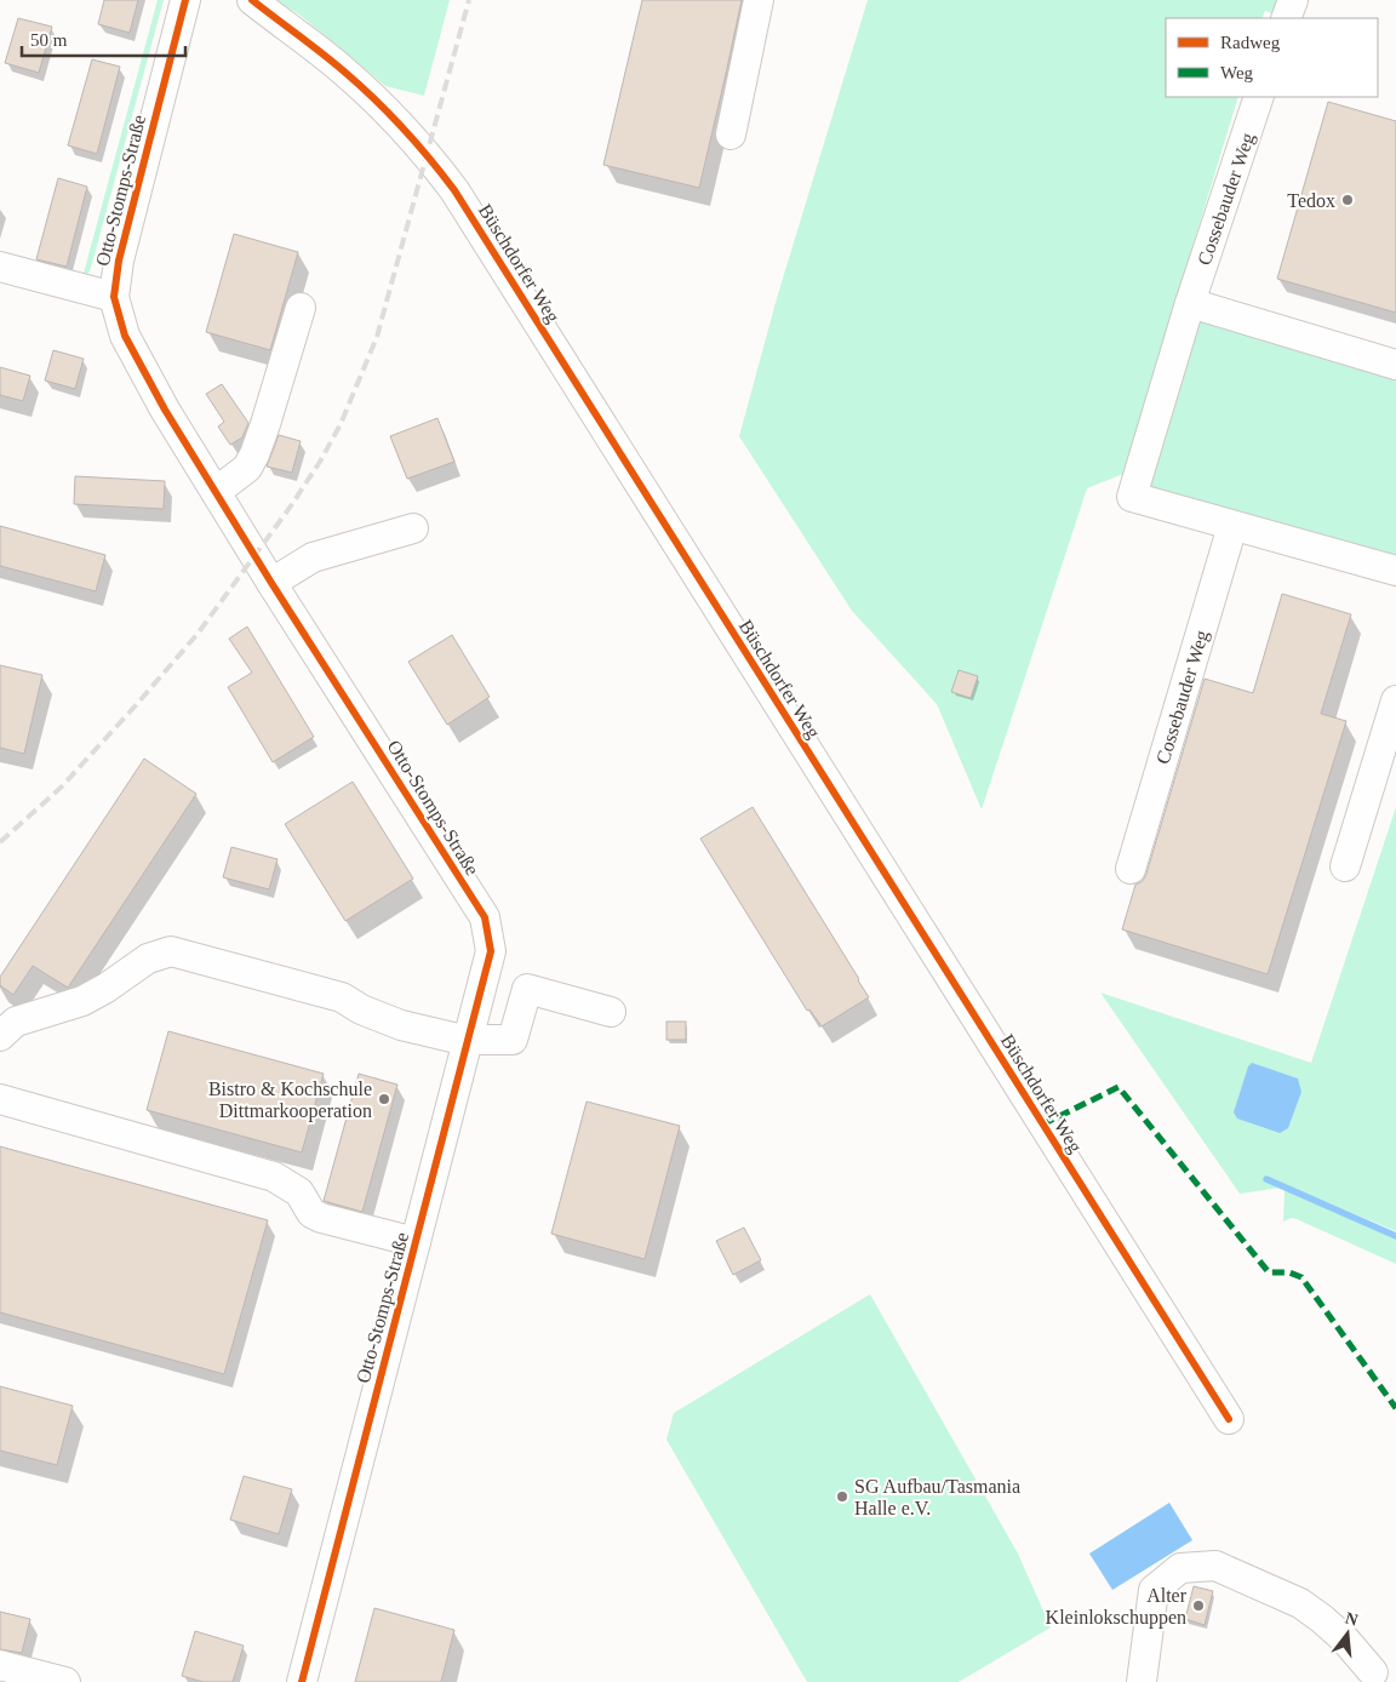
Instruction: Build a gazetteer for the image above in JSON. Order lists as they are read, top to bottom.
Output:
{
  "streets": {
    "street": ["Otto-Stomps-Straße", "Cossebauder Weg", "Büschdorfer Weg"]
  },
  "places": [
    "Tedox",
    "Bistro & Kochschule Dittmarkooperation",
    "SG Aufbau/Tasmania Halle e.V.",
    "Alter Kleinlokschuppen"
  ],
  "legend": ["Radweg", "Weg"],
  "scale_bar": "50 m",
  "north": "top"
}
